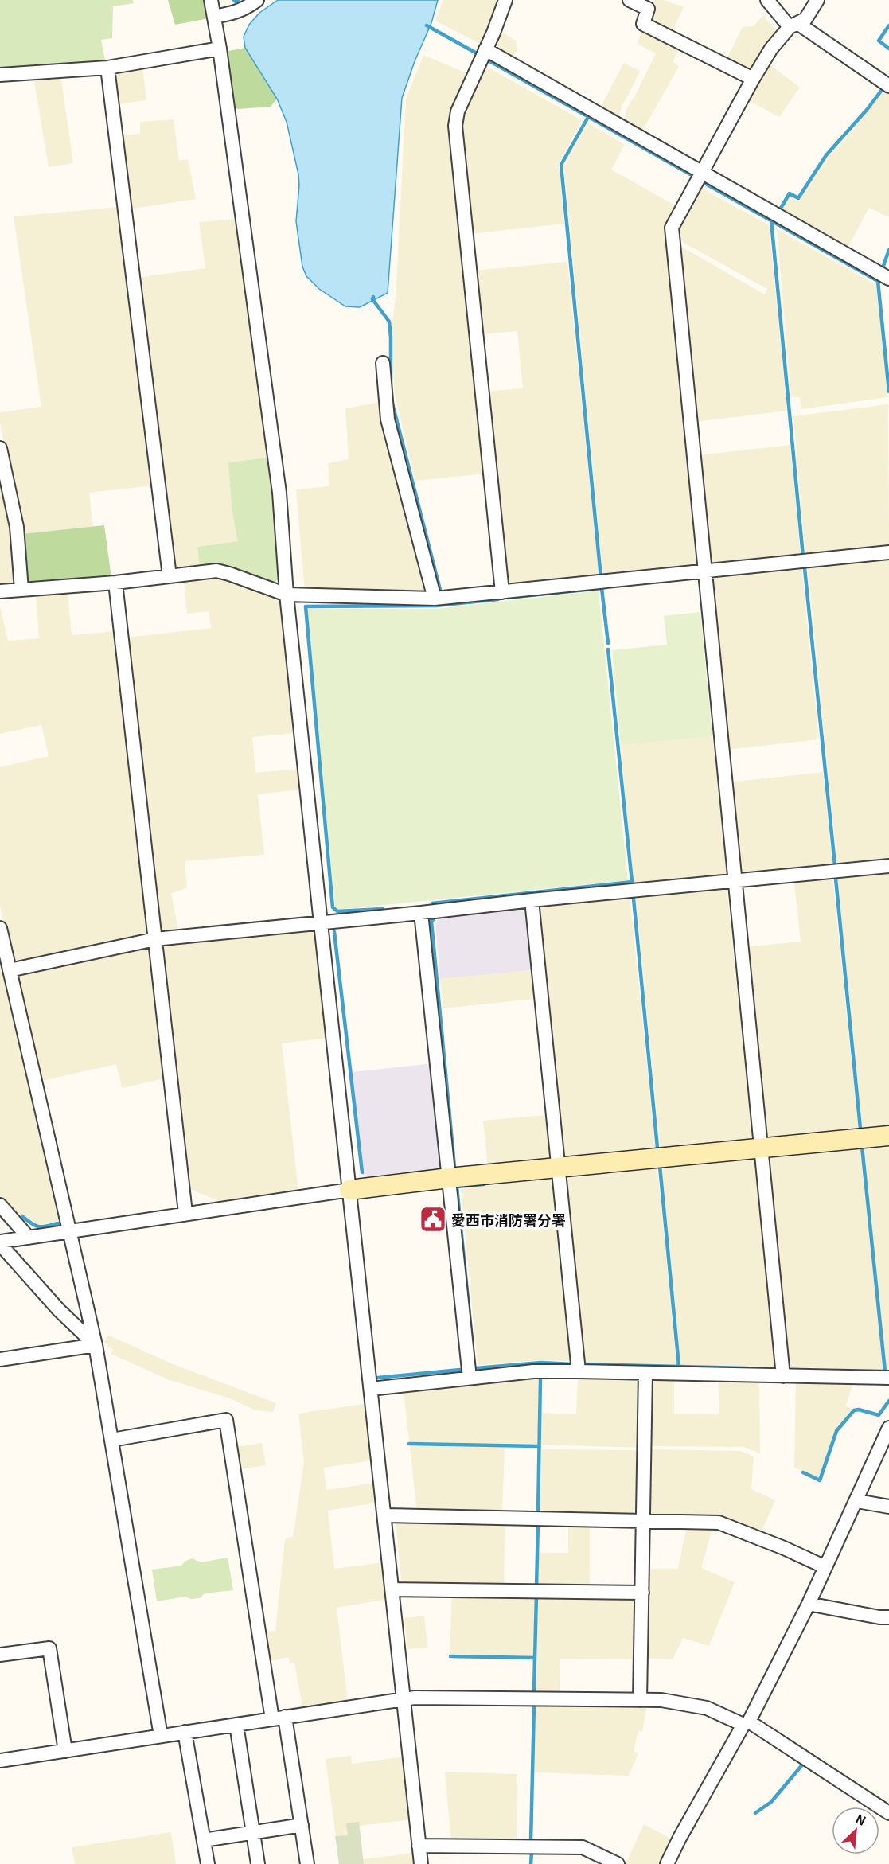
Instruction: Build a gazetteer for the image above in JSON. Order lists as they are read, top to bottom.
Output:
{
  "places": {
    "public building": ["愛西市消防署分署"]
  },
  "north": "top right"
}
